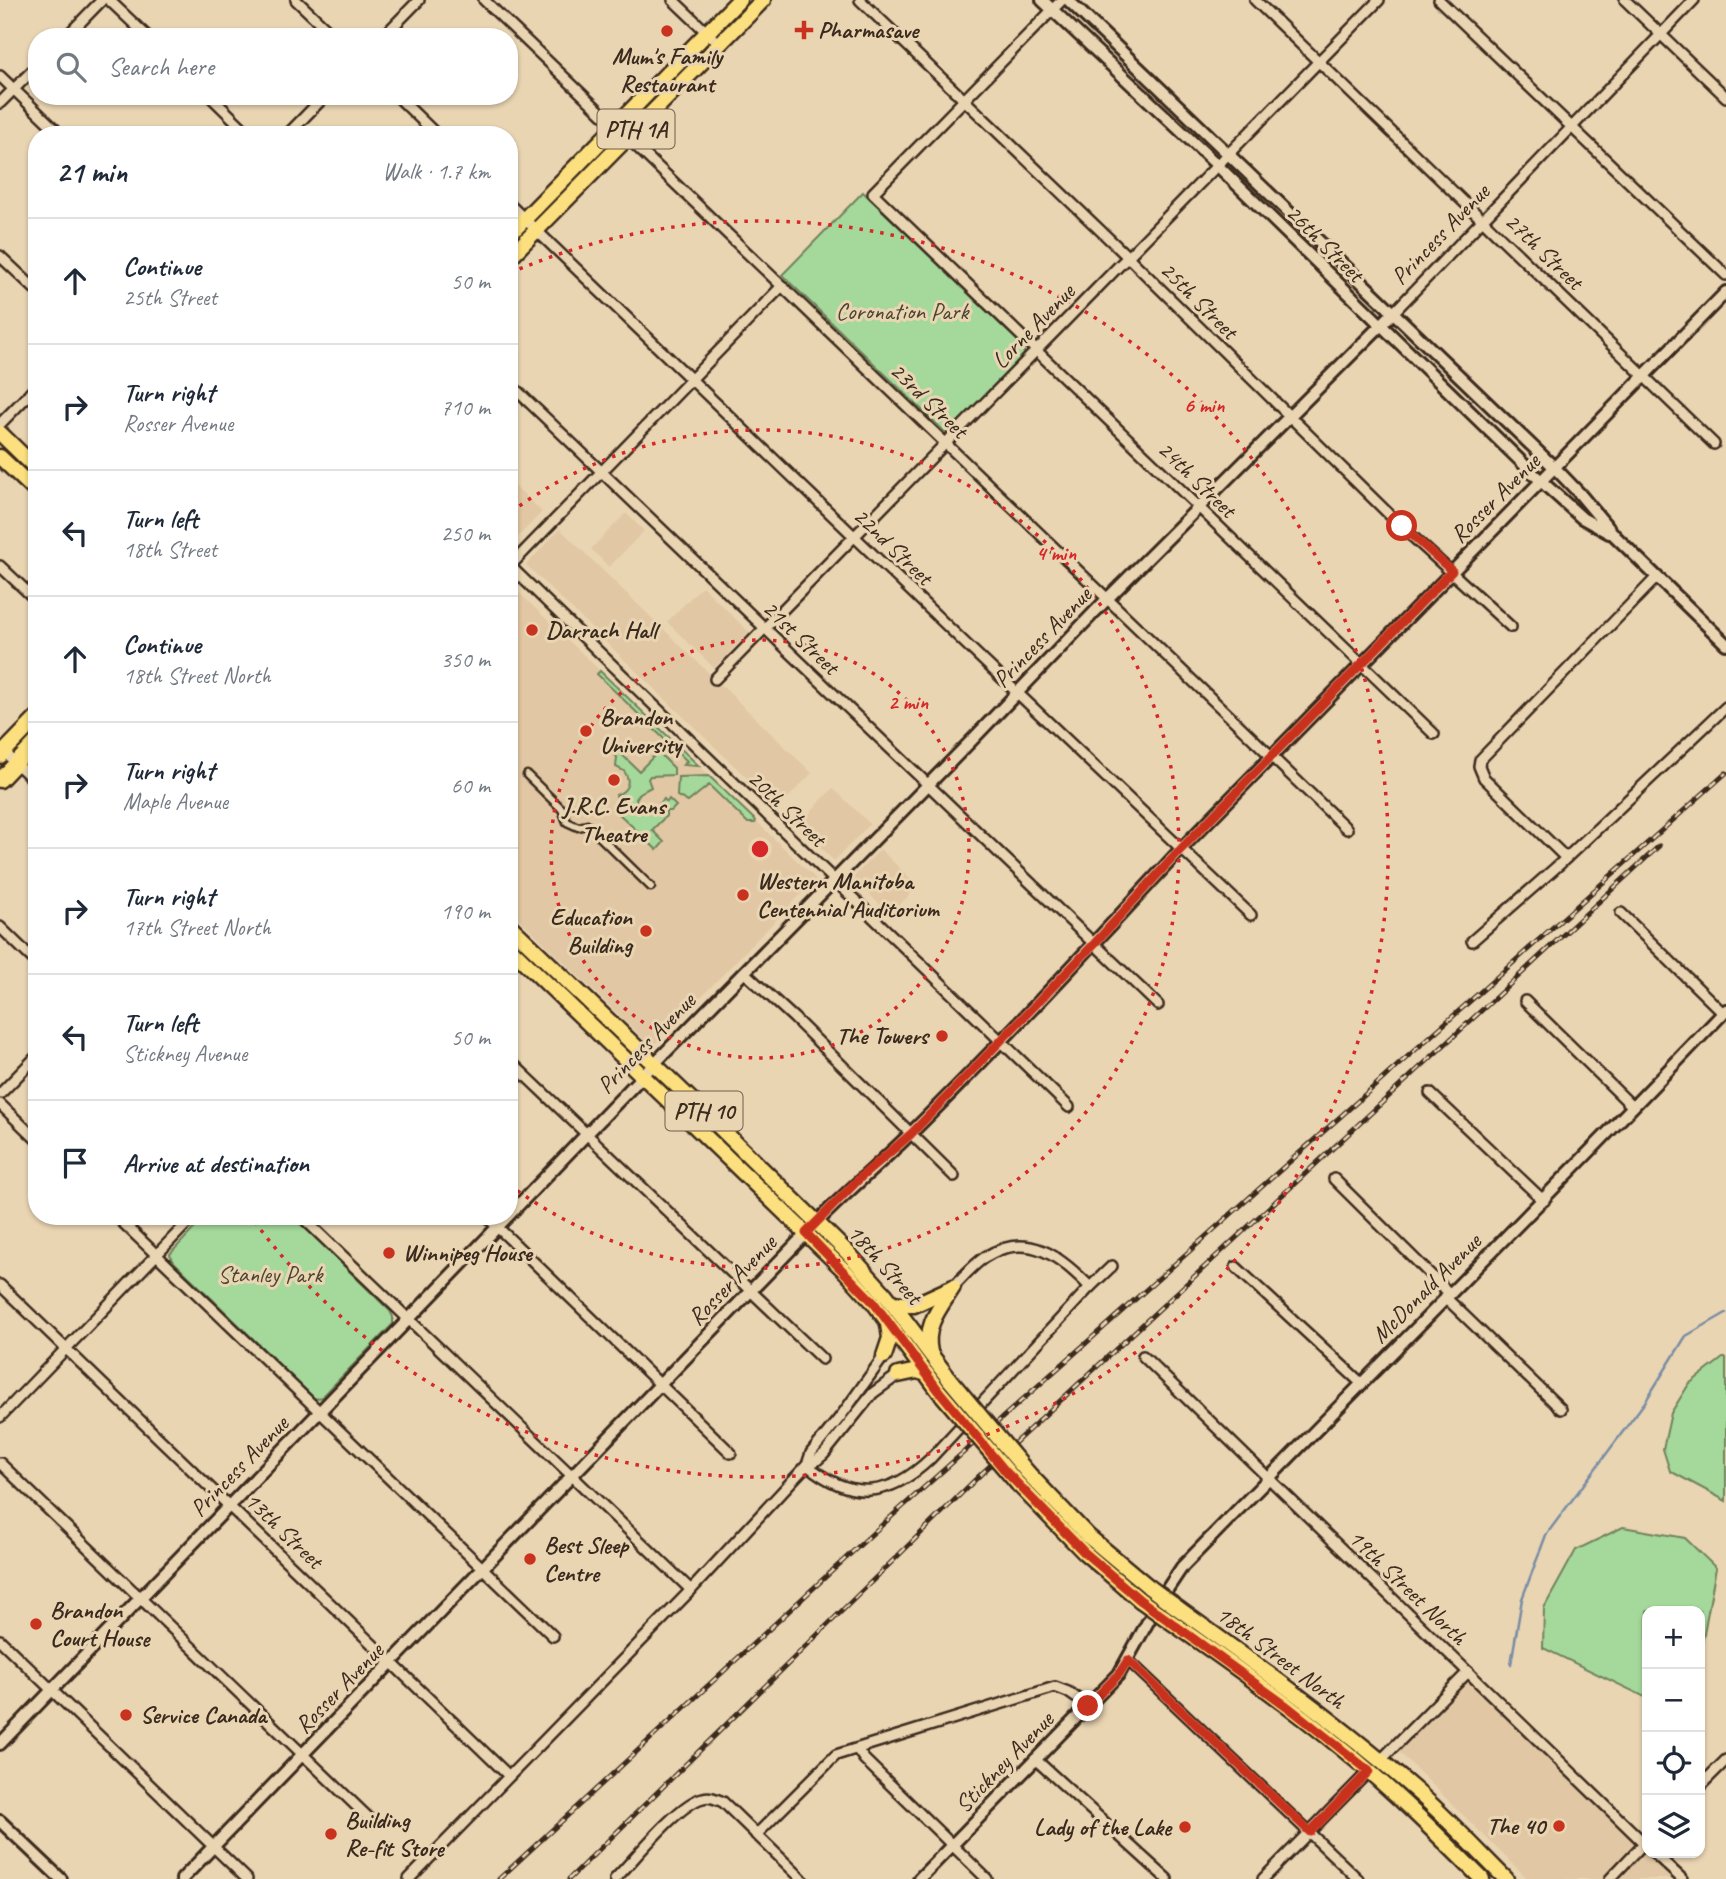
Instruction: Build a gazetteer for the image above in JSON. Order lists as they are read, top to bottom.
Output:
{
  "streets": {
    "main road": [
      "PTH 1A",
      "PTH 10",
      "18th Street",
      "18th Street North"
    ],
    "street": [
      "Princess Avenue",
      "26th Street",
      "27th Street",
      "25th Street",
      "Lorne Avenue",
      "23rd Street",
      "24th Street",
      "Rosser Avenue",
      "22nd Street",
      "21st Street",
      "20th Street",
      "McDonald Avenue",
      "13th Street",
      "19th Street North",
      "Stickney Avenue"
    ]
  },
  "crossings": [
    ["PTH 1A", "23rd Street"],
    ["PTH 1A", "22nd Street"],
    ["Princess Avenue", "26th Street"],
    ["Princess Avenue", "27th Street"],
    ["Princess Avenue", "25th Street"],
    ["Princess Avenue", "23rd Street"],
    ["Princess Avenue", "24th Street"],
    ["Princess Avenue", "22nd Street"],
    ["Princess Avenue", "21st Street"],
    ["Princess Avenue", "20th Street"],
    ["Princess Avenue", "18th Street"],
    ["Princess Avenue", "13th Street"],
    ["26th Street", "Lorne Avenue"],
    ["26th Street", "Rosser Avenue"],
    ["27th Street", "Lorne Avenue"],
    ["27th Street", "Rosser Avenue"],
    ["25th Street", "Lorne Avenue"],
    ["25th Street", "24th Street"],
    ["25th Street", "Rosser Avenue"],
    ["Lorne Avenue", "23rd Street"],
    ["Lorne Avenue", "24th Street"],
    ["Lorne Avenue", "22nd Street"],
    ["Lorne Avenue", "21st Street"],
    ["23rd Street", "Rosser Avenue"],
    ["24th Street", "Rosser Avenue"],
    ["Rosser Avenue", "22nd Street"],
    ["Rosser Avenue", "21st Street"],
    ["Rosser Avenue", "20th Street"],
    ["Rosser Avenue", "18th Street"],
    ["Rosser Avenue", "13th Street"],
    ["18th Street", "18th Street North"],
    ["McDonald Avenue", "19th Street North"],
    ["McDonald Avenue", "18th Street North"],
    ["McDonald Avenue", "Stickney Avenue"],
    ["18th Street North", "Stickney Avenue"]
  ],
  "parks": ["Coronation Park", "Stanley Park"],
  "places": {
    "health": ["Pharmasave"],
    "other": [
      "Mum's Family Restaurant",
      "Darrach Hall",
      "Brandon University",
      "J.R.C. Evans Theatre",
      "Western Manitoba Centennial Auditorium",
      "Education Building",
      "The Towers",
      "Winnipeg House",
      "Best Sleep Centre",
      "Brandon Court House",
      "Service Canada",
      "The 40",
      "Lady of the Lake",
      "Building Re-fit Store"
    ]
  },
  "page": {
    "search": "Search here",
    "heading": ["21 min", "Walk · 1.7 km"],
    "list": [
      ["Continue", "25th Street", "50 m"],
      ["Turn right", "Rosser Avenue", "710 m"],
      ["Turn left", "18th Street", "250 m"],
      ["Continue", "18th Street North", "350 m"],
      ["Turn right", "Maple Avenue", "60 m"],
      ["Turn right", "17th Street North", "190 m"],
      ["Turn left", "Stickney Avenue", "50 m"],
      "Arrive at destination"
    ],
    "map_buttons": ["+", "−"]
  },
  "rings": ["6 min", "4 min", "2 min"]
}
